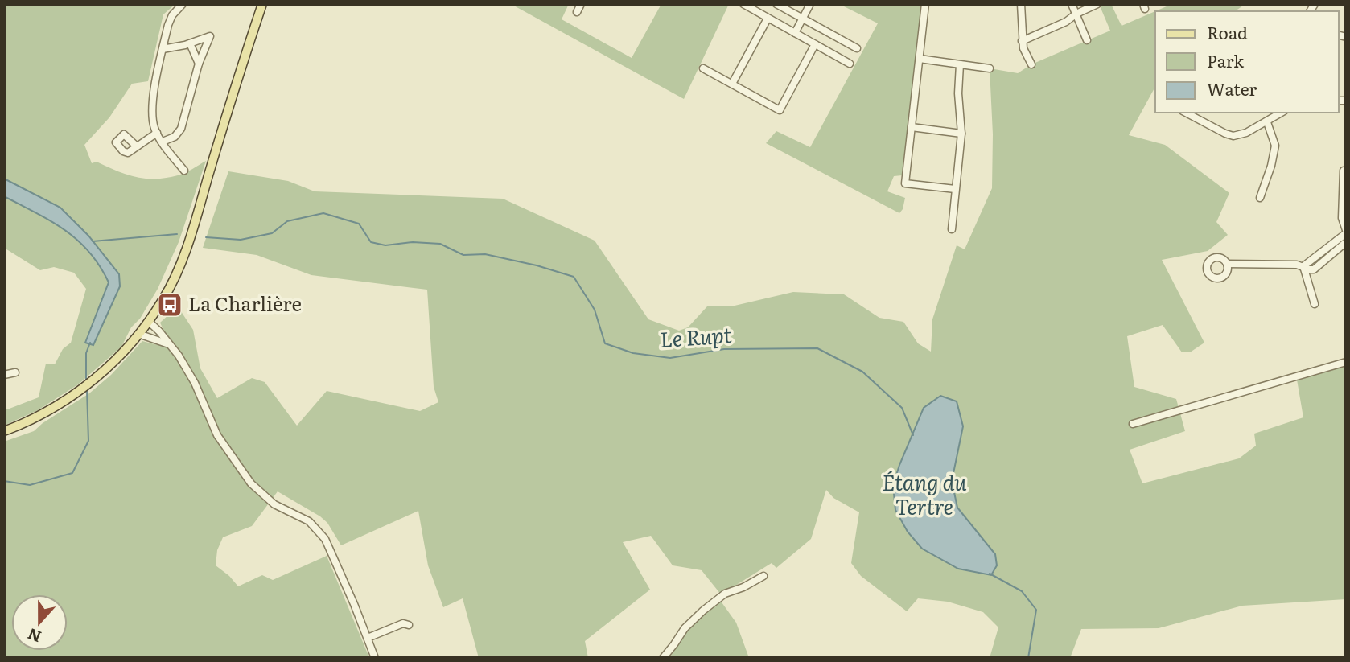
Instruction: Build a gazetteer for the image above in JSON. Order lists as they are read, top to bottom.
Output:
{
  "water": ["Le Rupt", "Étang du Tertre"],
  "places": {
    "bus stop": ["La Charlière"]
  },
  "legend": ["Road", "Park", "Water"],
  "north": "bottom"
}
